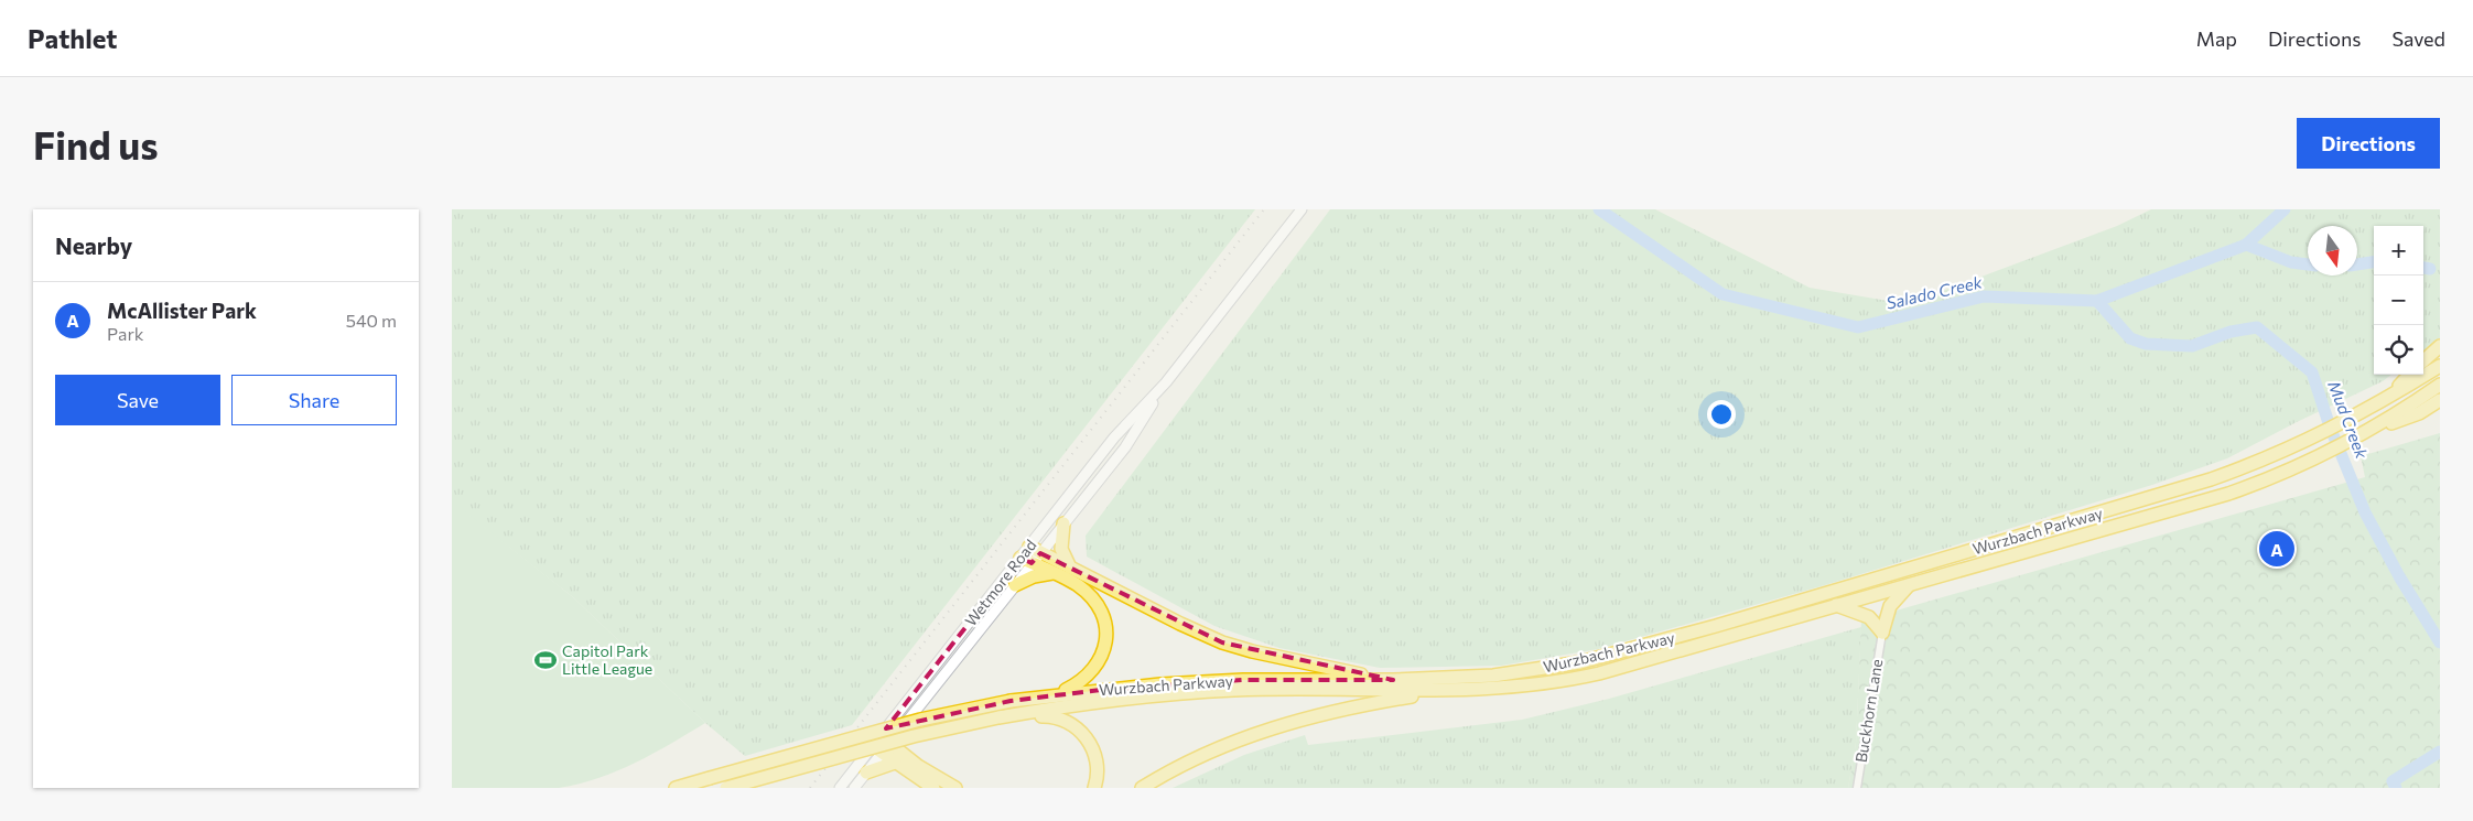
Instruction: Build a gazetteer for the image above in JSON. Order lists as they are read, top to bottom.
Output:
{
  "streets": {
    "highway": ["Wurzbach Parkway"],
    "main road": ["Wetmore Road"],
    "street": ["Buckhorn Lane"]
  },
  "water": ["Salado Creek", "Mud Creek"],
  "places": {
    "sports": ["Capitol Park Little League"]
  },
  "north": "bottom",
  "page": {
    "header": "Pathlet",
    "nav": ["Map", "Directions", "Saved"],
    "buttons": [
      "Directions",
      ["Save", "Share"]
    ],
    "title": "Find us",
    "heading": "Nearby",
    "map_buttons": ["+", "−"],
    "list": [
      {
        "mark": "A",
        "name": "McAllister Park",
        "note": "Park",
        "value": "540 m"
      }
    ],
    "pins": "A"
  }
}
